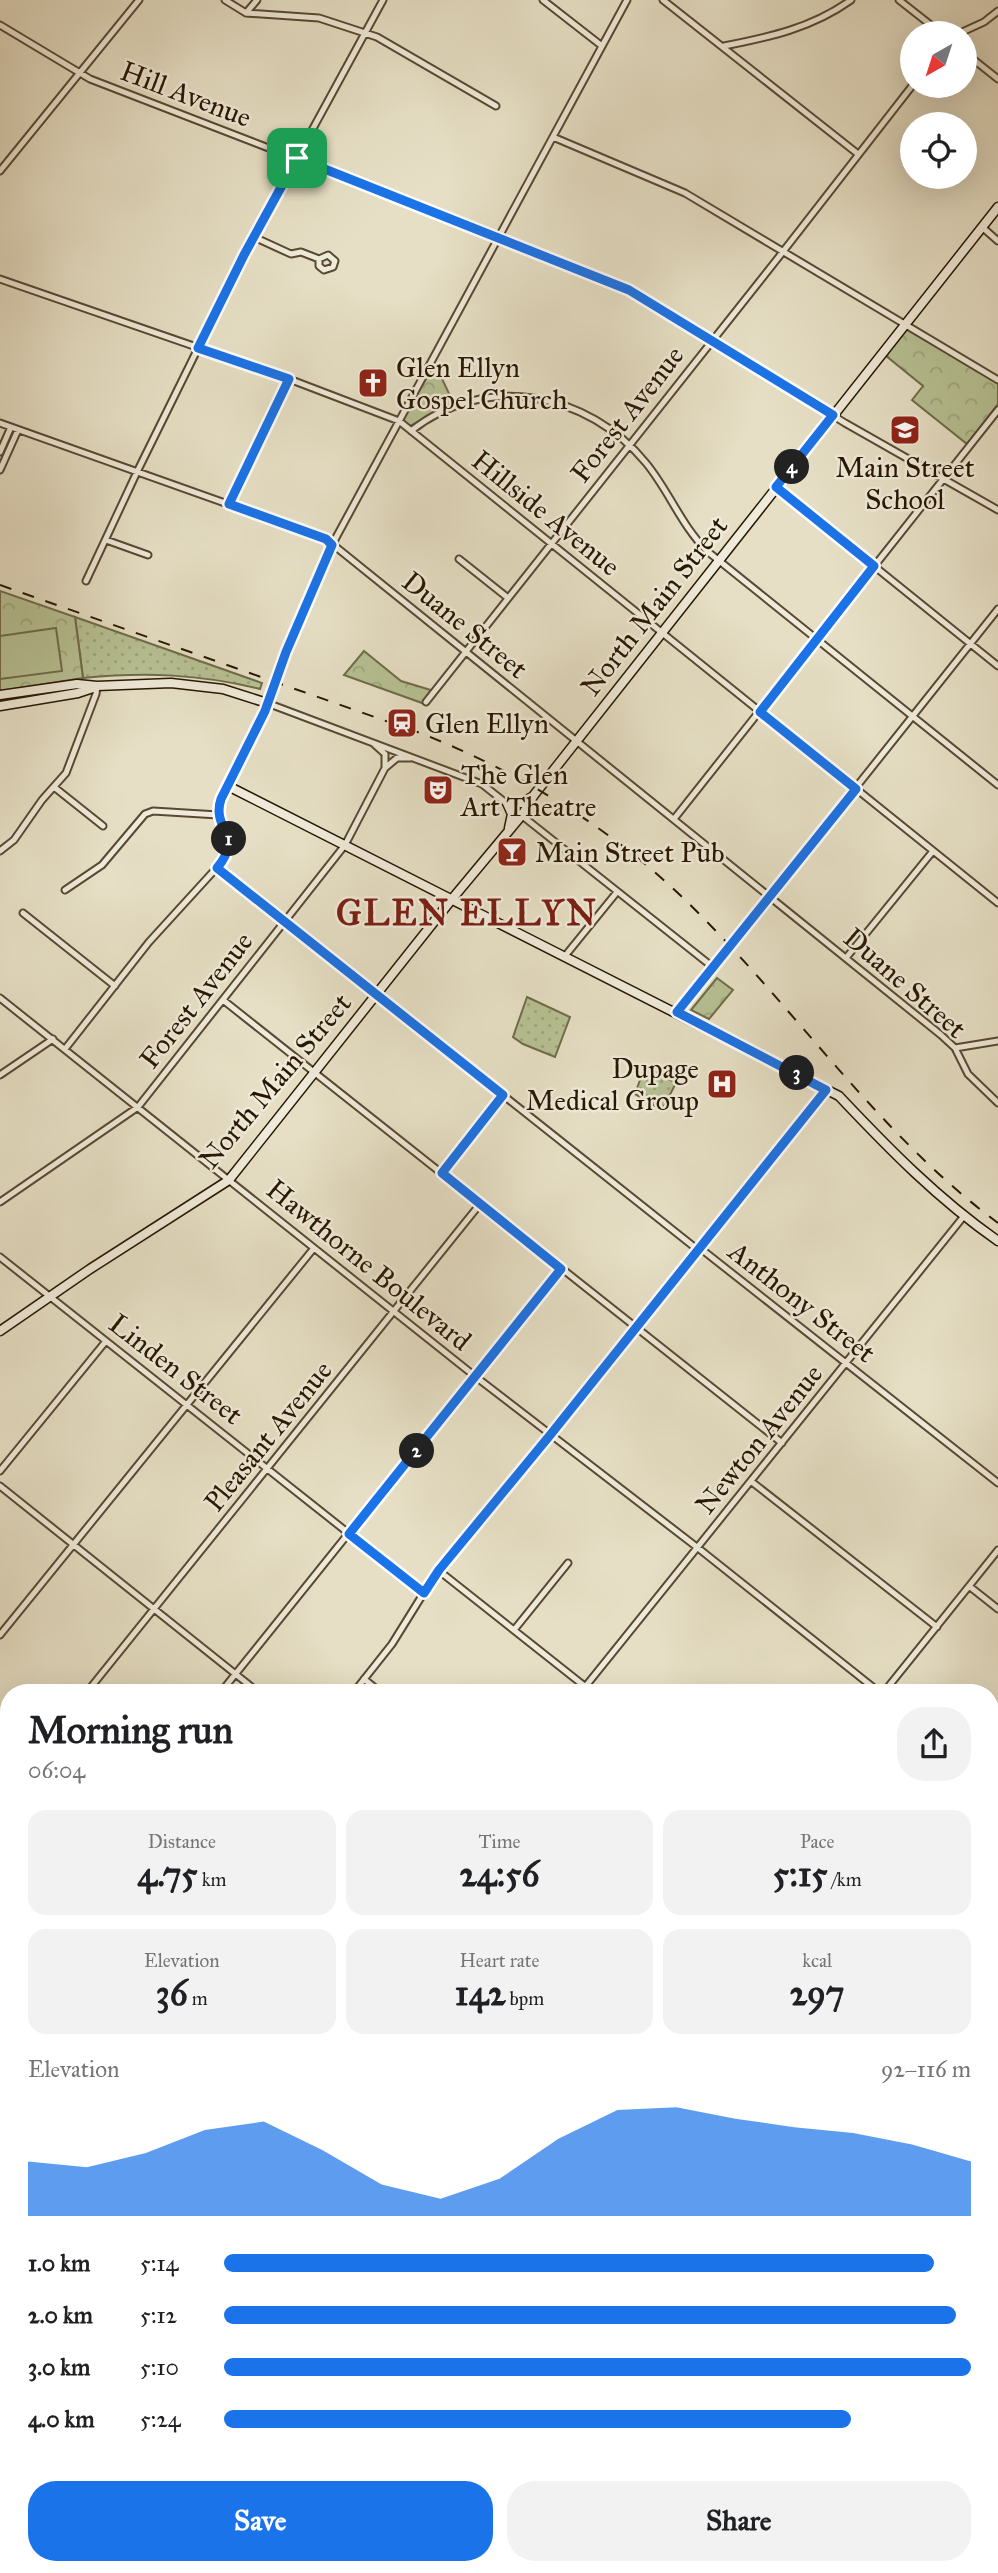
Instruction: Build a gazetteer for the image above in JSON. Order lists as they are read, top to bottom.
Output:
{
  "streets": {
    "street": [
      "Hill Avenue",
      "Forest Avenue",
      "Hillside Avenue",
      "North Main Street",
      "Duane Street",
      "Hawthorne Boulevard",
      "Anthony Street",
      "Linden Street",
      "Pleasant Avenue",
      "Newton Avenue"
    ]
  },
  "crossings": [
    ["Hill Avenue", "Forest Avenue"],
    ["Hill Avenue", "North Main Street"],
    ["Forest Avenue", "Hillside Avenue"],
    ["Forest Avenue", "Duane Street"],
    ["Forest Avenue", "Hawthorne Boulevard"],
    ["Forest Avenue", "Anthony Street"],
    ["Hillside Avenue", "North Main Street"],
    ["North Main Street", "Duane Street"],
    ["North Main Street", "Hawthorne Boulevard"],
    ["North Main Street", "Anthony Street"],
    ["North Main Street", "Linden Street"],
    ["Hawthorne Boulevard", "Pleasant Avenue"],
    ["Hawthorne Boulevard", "Newton Avenue"],
    ["Anthony Street", "Newton Avenue"],
    ["Linden Street", "Pleasant Avenue"]
  ],
  "districts": ["GLEN ELLYN"],
  "places": {
    "church": ["Glen Ellyn Gospel Church"],
    "school or university": ["Main Street School"],
    "station": ["Glen Ellyn"],
    "theatre": ["The Glen Art Theatre"],
    "bar": ["Main Street Pub"],
    "hospital": ["Dupage Medical Group"]
  },
  "north": "bottom left",
  "page": {
    "pins": [
      "4",
      "1",
      "3",
      "2"
    ],
    "heading": ["Morning run", "06:04"],
    "stats": [
      ["Distance", "4.75 km"],
      ["Time", "24:56"],
      ["Pace", "5:15 /km"],
      ["Elevation", "36 m"],
      ["Heart rate", "142 bpm"],
      ["kcal", "297"]
    ],
    "chart": ["Elevation", "92–116 m"],
    "list": [
      {
        "name": "1.0 km",
        "note": "5:14"
      },
      {
        "name": "2.0 km",
        "note": "5:12"
      },
      {
        "name": "3.0 km",
        "note": "5:10"
      },
      {
        "name": "4.0 km",
        "note": "5:24"
      }
    ],
    "buttons": ["Save", "Share"]
  }
}
